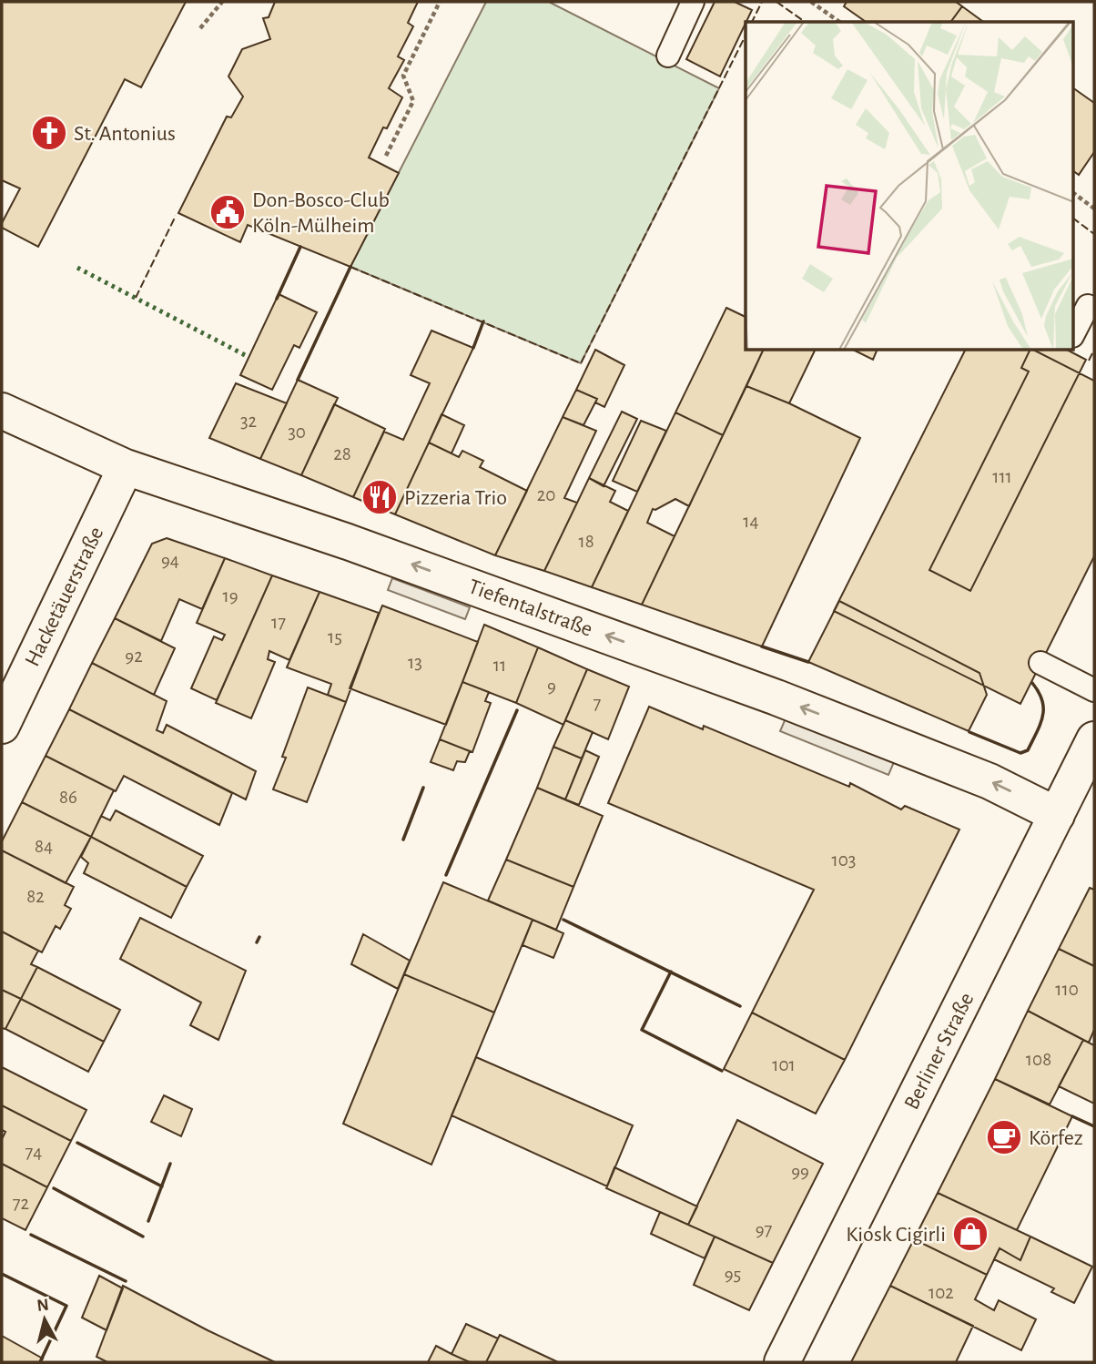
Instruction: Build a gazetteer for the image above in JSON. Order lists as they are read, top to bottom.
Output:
{
  "streets": {
    "street": ["Hacketäuerstraße", "Tiefentalstraße", "Berliner Straße"]
  },
  "crossings": [
    ["Hacketäuerstraße", "Tiefentalstraße"],
    ["Tiefentalstraße", "Berliner Straße"]
  ],
  "one_way": ["Tiefentalstraße"],
  "places": {
    "church": ["St. Antonius"],
    "public building": ["Don-Bosco-Club Köln-Mülheim"],
    "restaurant": ["Pizzeria Trio"],
    "cafe": ["Körfez"],
    "shop": ["Kiosk Cigirli"]
  },
  "house_numbers": [
    "32",
    "30",
    "28",
    "111",
    "20",
    "14",
    "18",
    "94",
    "19",
    "17",
    "15",
    "92",
    "13",
    "11",
    "9",
    "7",
    "86",
    "84",
    "103",
    "82",
    "110",
    "108",
    "101",
    "74",
    "99",
    "72",
    "97",
    "95",
    "102"
  ],
  "north": "top"
}
